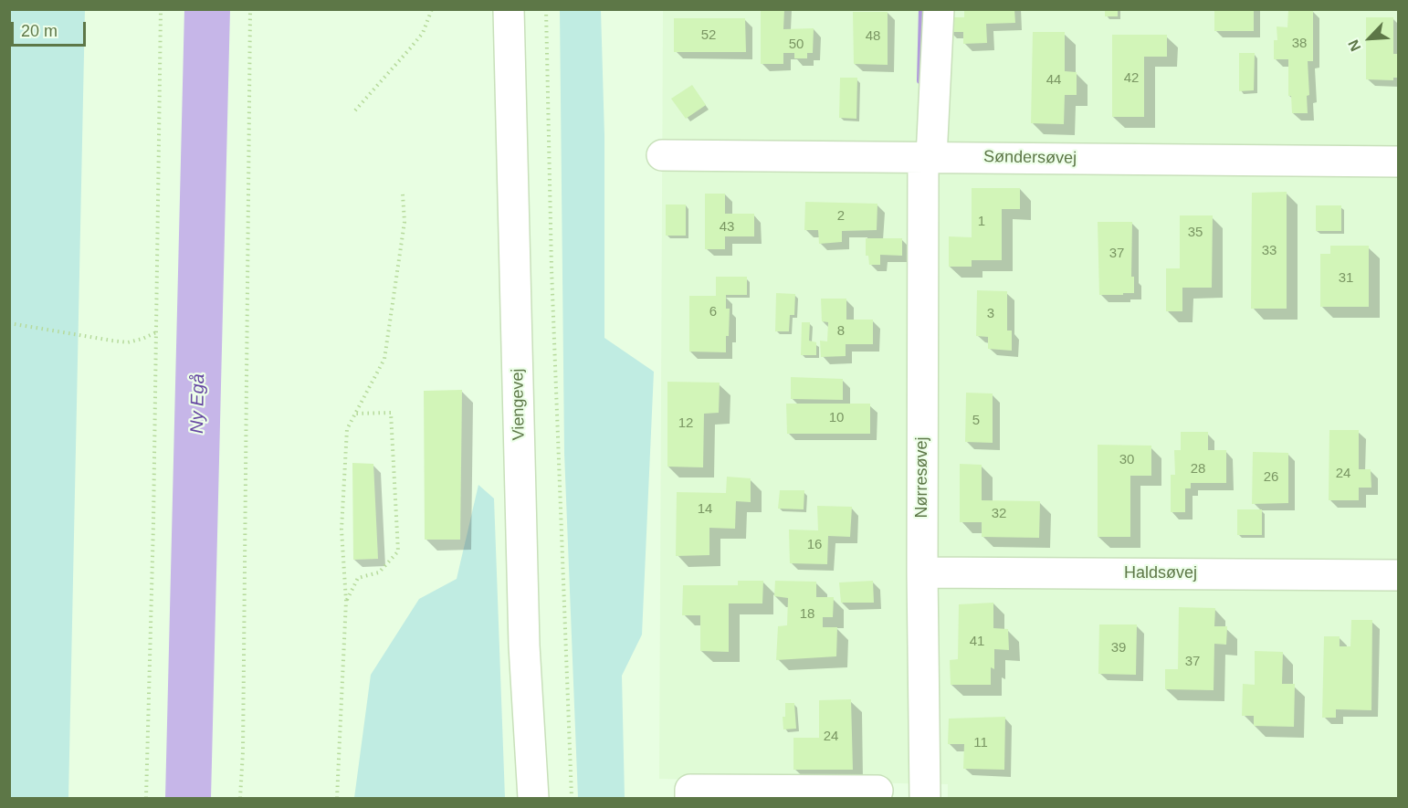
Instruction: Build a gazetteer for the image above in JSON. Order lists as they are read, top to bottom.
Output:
{
  "streets": {
    "street": [
      "Søndersøvej",
      "Viengevej",
      "Nørresøvej",
      "Haldsøvej"
    ]
  },
  "crossings": [
    ["Søndersøvej", "Nørresøvej"],
    ["Nørresøvej", "Haldsøvej"]
  ],
  "water": ["Ny Egå"],
  "house_numbers": [
    "52",
    "48",
    "38",
    "50",
    "42",
    "44",
    "2",
    "1",
    "43",
    "35",
    "33",
    "37",
    "31",
    "6",
    "3",
    "8",
    "10",
    "5",
    "12",
    "30",
    "28",
    "24",
    "26",
    "14",
    "32",
    "16",
    "18",
    "41",
    "39",
    "37",
    "24",
    "11"
  ],
  "scale_bar": "20 m",
  "north": "bottom left"
}
